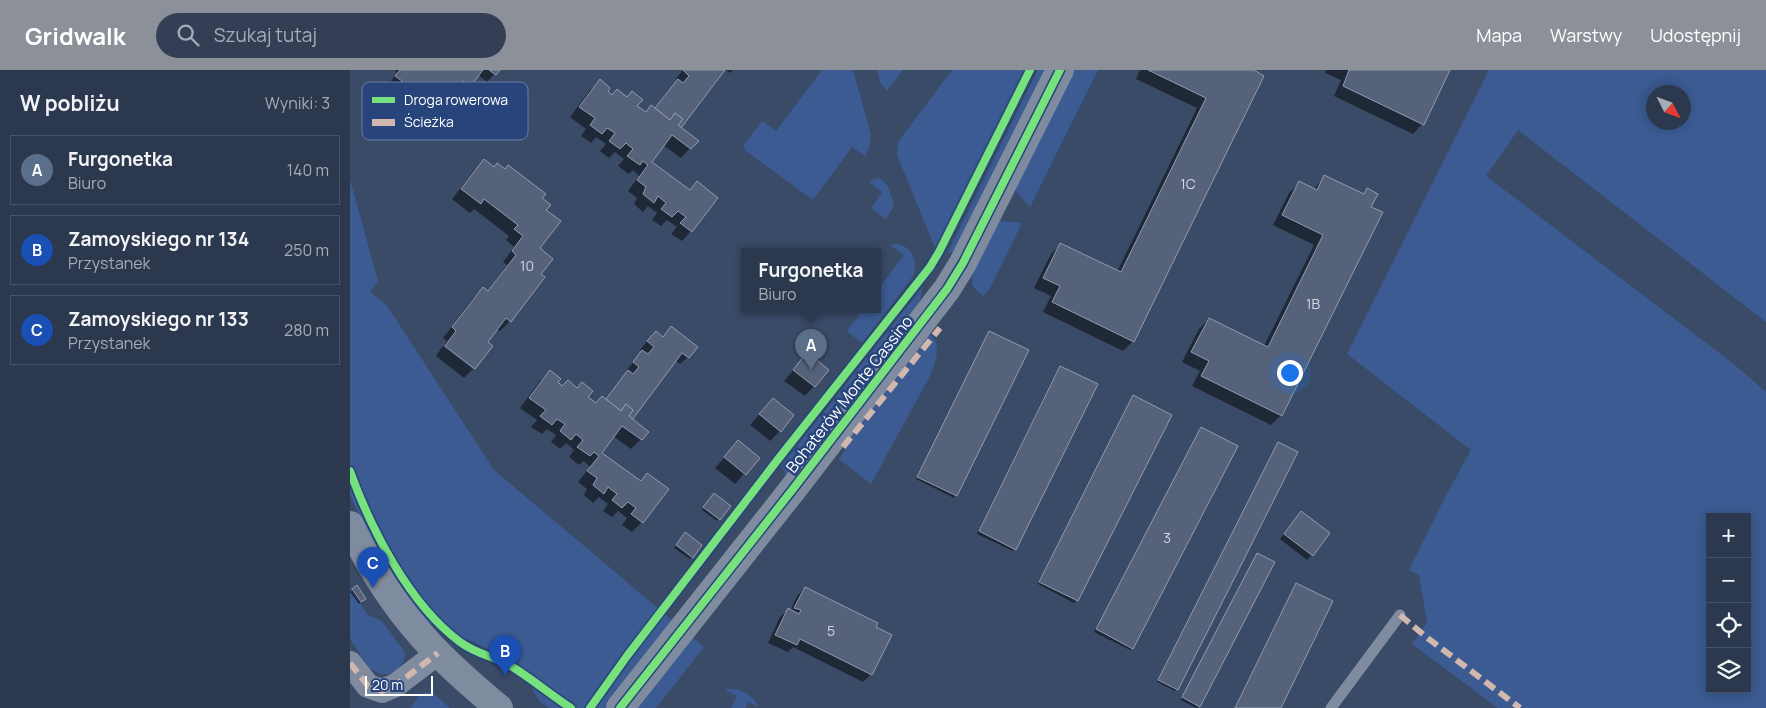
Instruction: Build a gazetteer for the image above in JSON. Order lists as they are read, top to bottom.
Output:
{
  "streets": {
    "street": ["Bohaterów Monte Cassino"]
  },
  "house_numbers": [
    "1C",
    "10",
    "1B",
    "3",
    "5"
  ],
  "legend": ["Droga rowerowa", "Ścieżka"],
  "scale_bar": "20 m",
  "north": "bottom right",
  "page": {
    "header": "Gridwalk",
    "search": "Szukaj tutaj",
    "nav": ["Mapa", "Warstwy", "Udostępnij"],
    "heading": ["W pobliżu", "Wyniki: 3"],
    "list": [
      {
        "mark": "A",
        "name": "Furgonetka",
        "note": "Biuro",
        "value": "140 m"
      },
      {
        "mark": "B",
        "name": "Zamoyskiego nr 134",
        "note": "Przystanek",
        "value": "250 m"
      },
      {
        "mark": "C",
        "name": "Zamoyskiego nr 133",
        "note": "Przystanek",
        "value": "280 m"
      }
    ],
    "popup": ["Furgonetka", "Biuro"],
    "pins": ["A", "C", "B"],
    "map_buttons": ["+", "−"],
    "scale": "20 m"
  }
}
